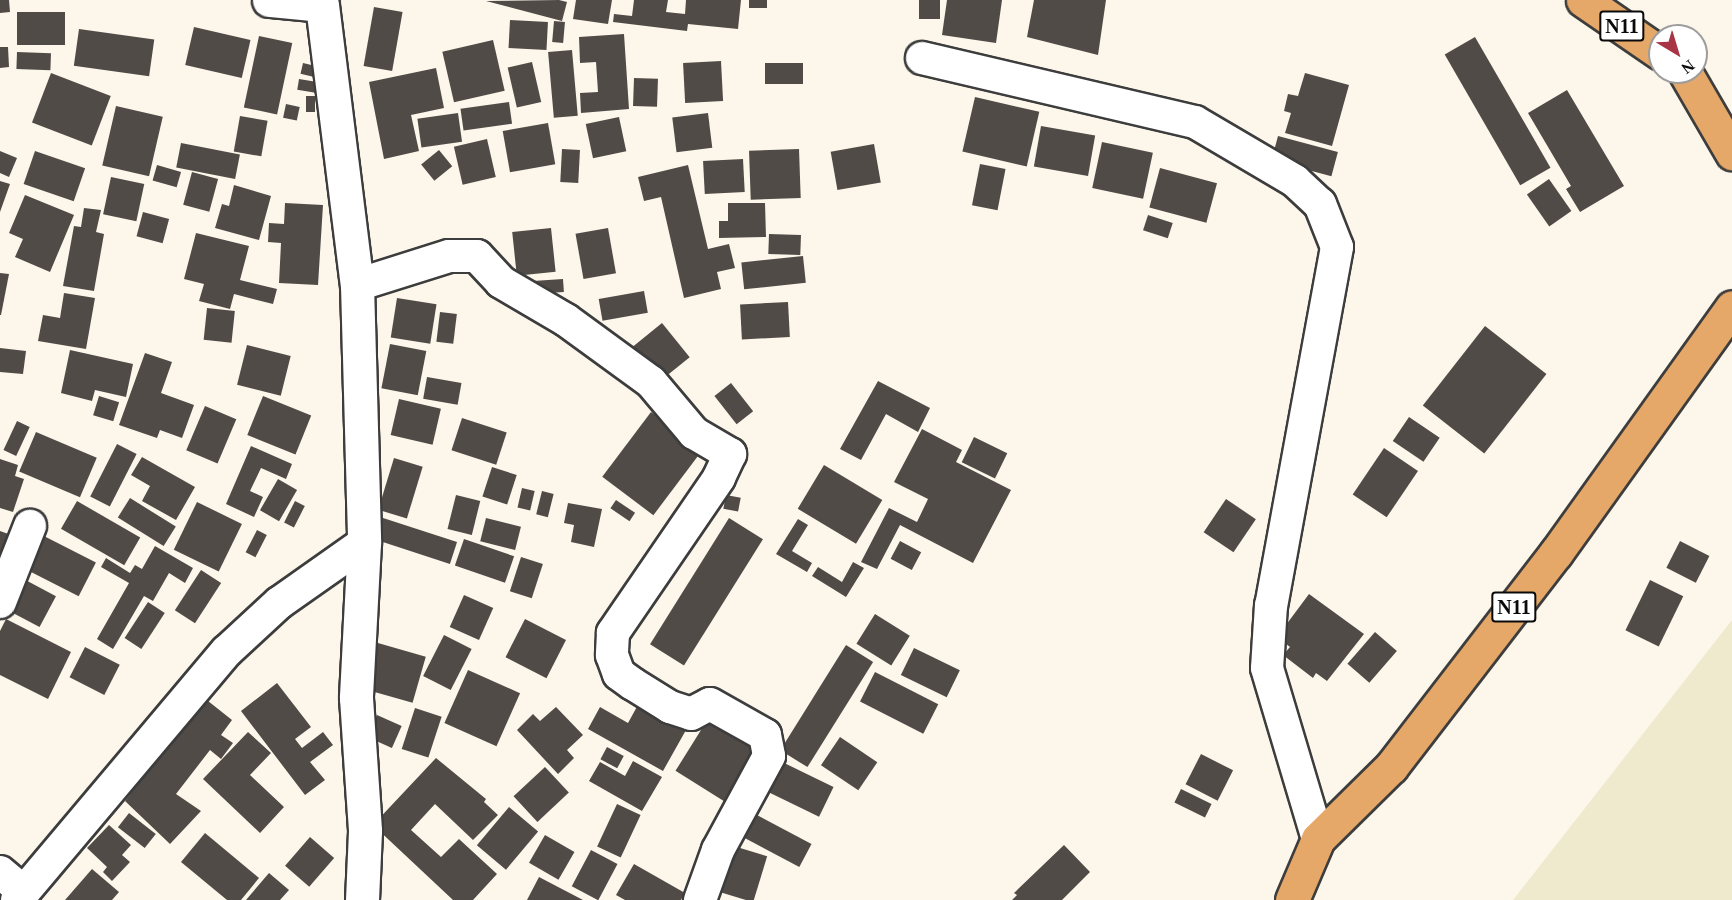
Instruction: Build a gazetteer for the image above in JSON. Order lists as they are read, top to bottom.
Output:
{
  "streets": {
    "highway": ["N11"]
  },
  "north": "bottom right"
}
